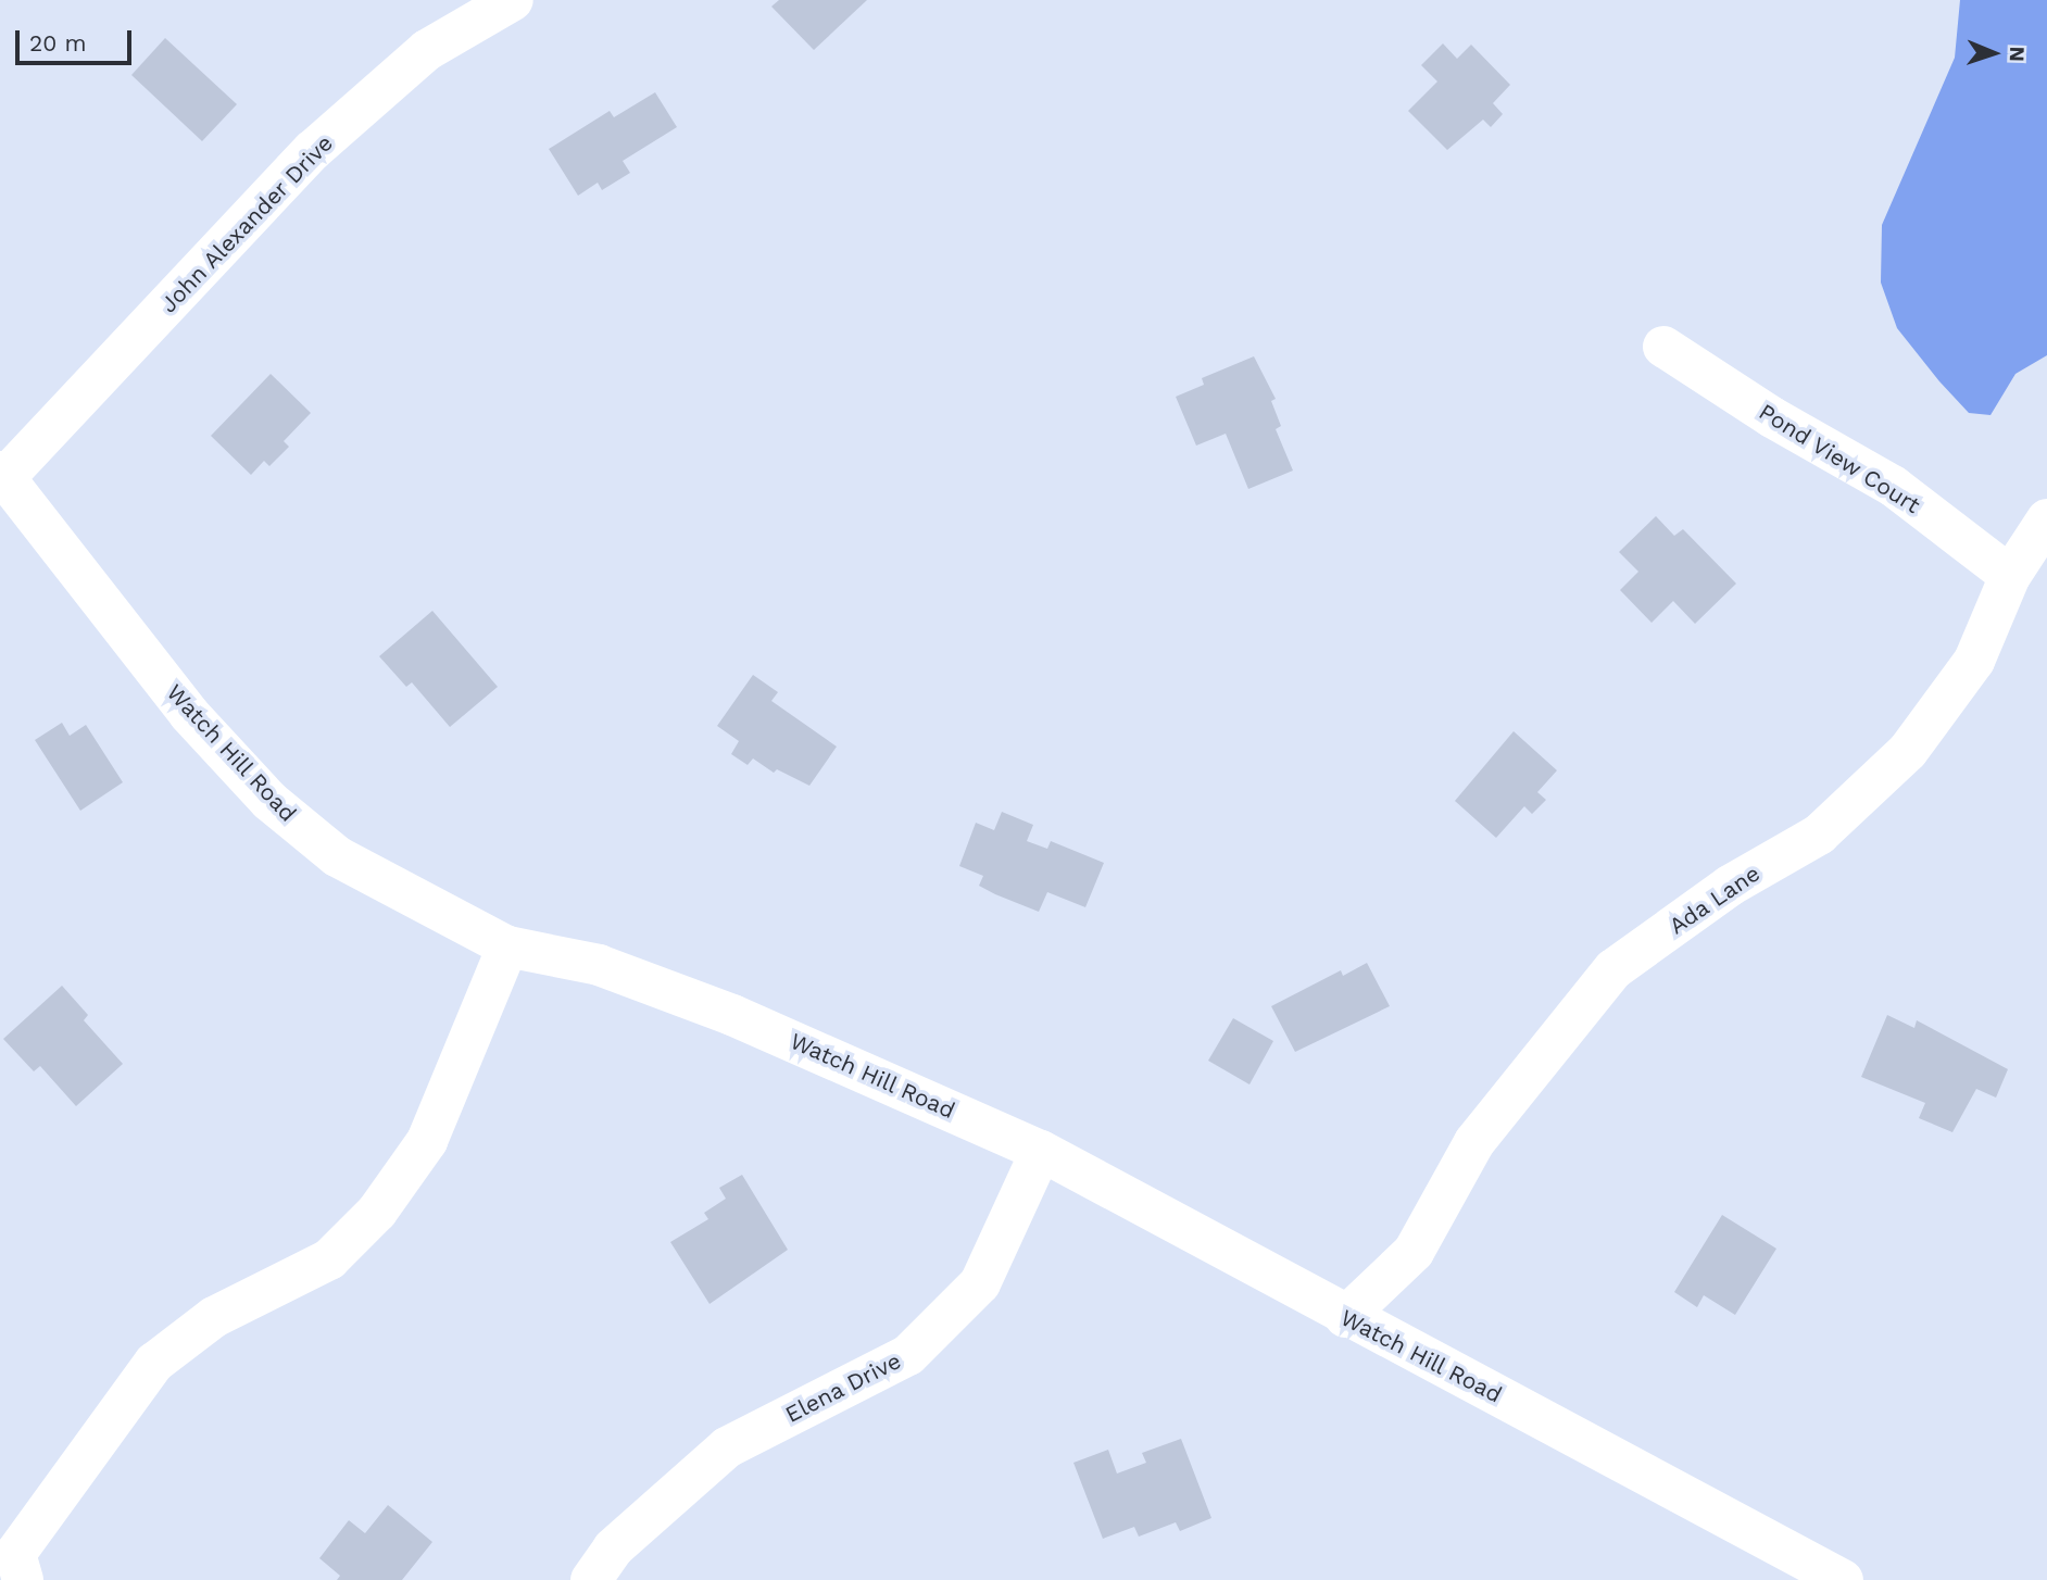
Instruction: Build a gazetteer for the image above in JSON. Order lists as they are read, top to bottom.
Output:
{
  "streets": {
    "street": [
      "John Alexander Drive",
      "Pond View Court",
      "Watch Hill Road",
      "Ada Lane",
      "Elena Drive"
    ]
  },
  "crossings": [
    ["John Alexander Drive", "Watch Hill Road"],
    ["Pond View Court", "Ada Lane"],
    ["Watch Hill Road", "Ada Lane"],
    ["Watch Hill Road", "Elena Drive"]
  ],
  "scale_bar": "20 m",
  "north": "right"
}
